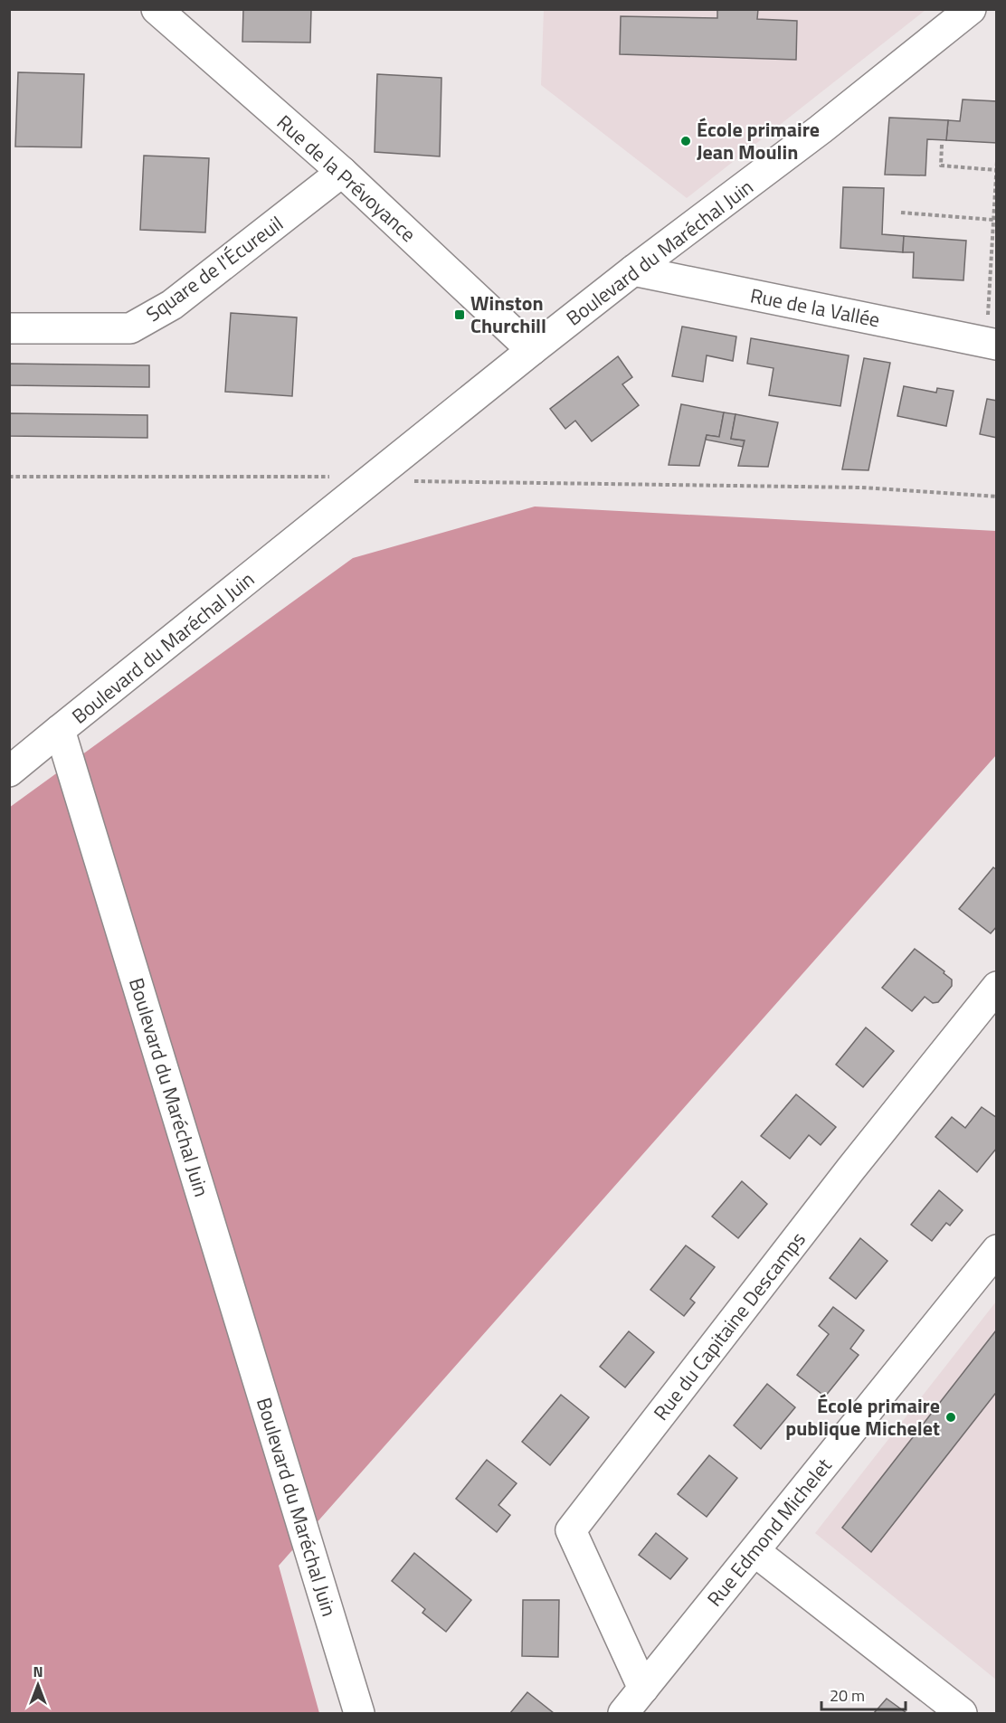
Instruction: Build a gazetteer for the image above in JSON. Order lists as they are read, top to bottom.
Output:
{
  "streets": {
    "street": [
      "Rue de la Prévoyance",
      "Boulevard du Maréchal Juin",
      "Square de l'Écureuil",
      "Rue de la Vallée",
      "Rue du Capitaine Descamps",
      "Rue Edmond Michelet"
    ]
  },
  "crossings": [
    ["Rue de la Prévoyance", "Boulevard du Maréchal Juin"],
    ["Rue de la Prévoyance", "Square de l'Écureuil"],
    ["Boulevard du Maréchal Juin", "Rue de la Vallée"],
    ["Rue du Capitaine Descamps", "Rue Edmond Michelet"]
  ],
  "places": {
    "other": ["École primaire Jean Moulin", "École primaire publique Michelet"],
    "transit": ["Winston Churchill"]
  },
  "scale_bar": "20 m",
  "north": "top"
}
